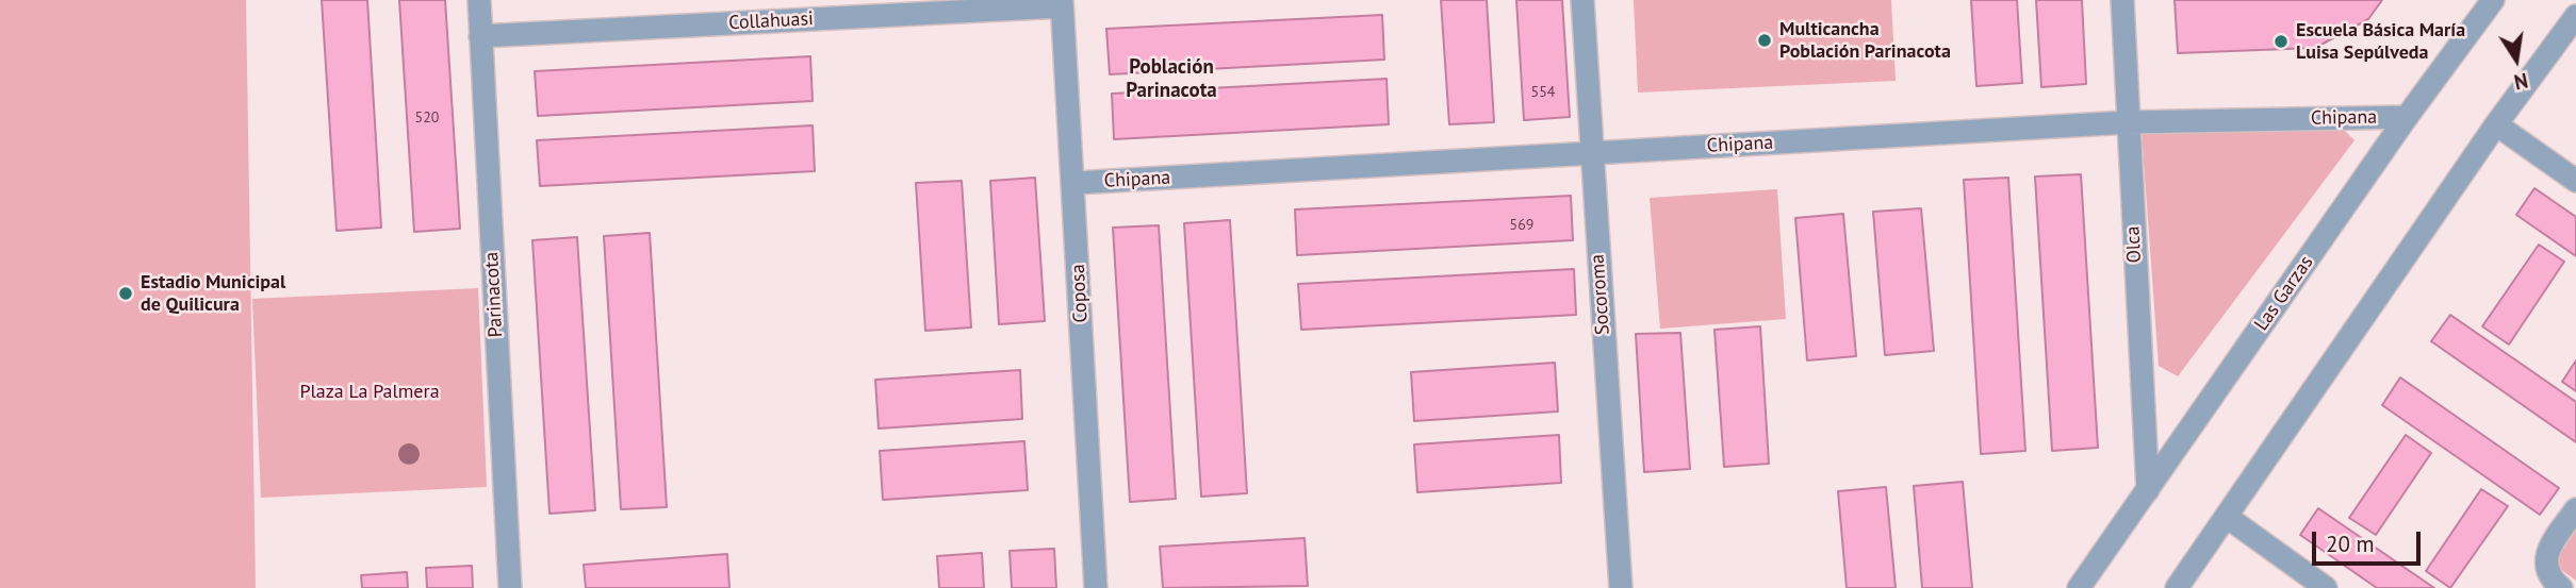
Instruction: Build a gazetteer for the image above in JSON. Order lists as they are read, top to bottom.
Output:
{
  "streets": {
    "street": [
      "Collahuasi",
      "Chipana",
      "Olca",
      "Coposa",
      "Las Garzas",
      "Parinacota",
      "Socoroma"
    ]
  },
  "crossings": [
    ["Collahuasi", "Coposa"],
    ["Collahuasi", "Parinacota"],
    ["Chipana", "Olca"],
    ["Chipana", "Coposa"],
    ["Chipana", "Las Garzas"],
    ["Chipana", "Socoroma"],
    ["Olca", "Las Garzas"]
  ],
  "districts": ["Población Parinacota"],
  "parks": ["Plaza La Palmera"],
  "places": ["Multicancha Población Parinacota", "Escuela Básica María Luisa Sepúlveda", "Estadio Municipal de Quilicura"],
  "house_numbers": ["554", "520", "569"],
  "scale_bar": "20 m",
  "north": "bottom"
}
